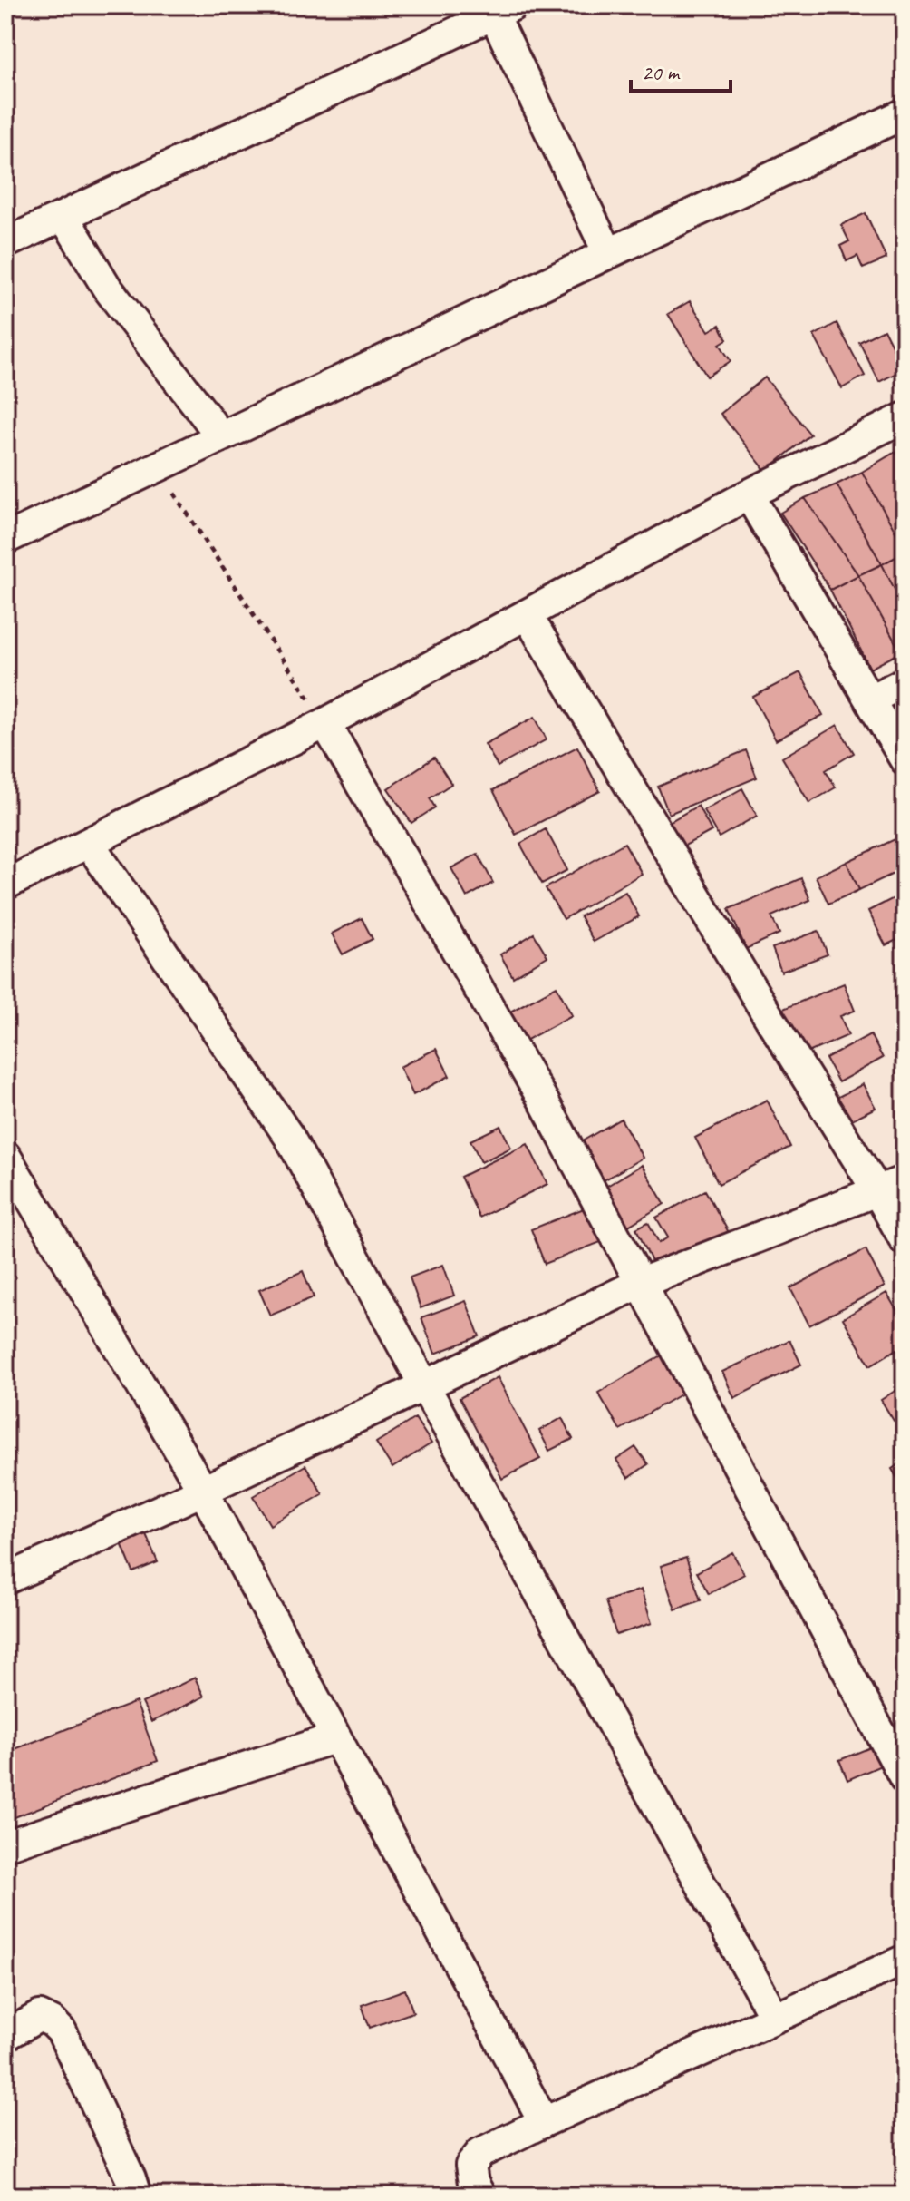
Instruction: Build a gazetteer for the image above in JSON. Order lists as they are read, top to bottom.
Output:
{
  "scale_bar": "20 m"
}
